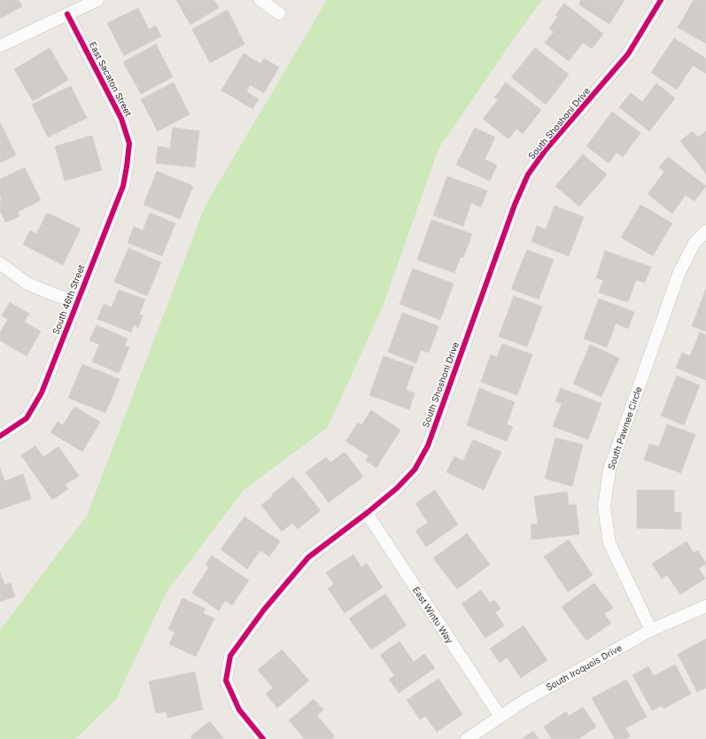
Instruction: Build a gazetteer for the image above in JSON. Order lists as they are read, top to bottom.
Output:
{
  "streets": {
    "street": [
      "East Sacaton Street",
      "South Shoshoni Drive",
      "South 46th Street",
      "South Pawnee Circle",
      "East Wintu Way",
      "South Iroquois Drive"
    ]
  },
  "crossings": [
    ["East Sacaton Street", "South 46th Street"],
    ["South Shoshoni Drive", "East Wintu Way"],
    ["South Pawnee Circle", "South Iroquois Drive"],
    ["East Wintu Way", "South Iroquois Drive"]
  ]
}
